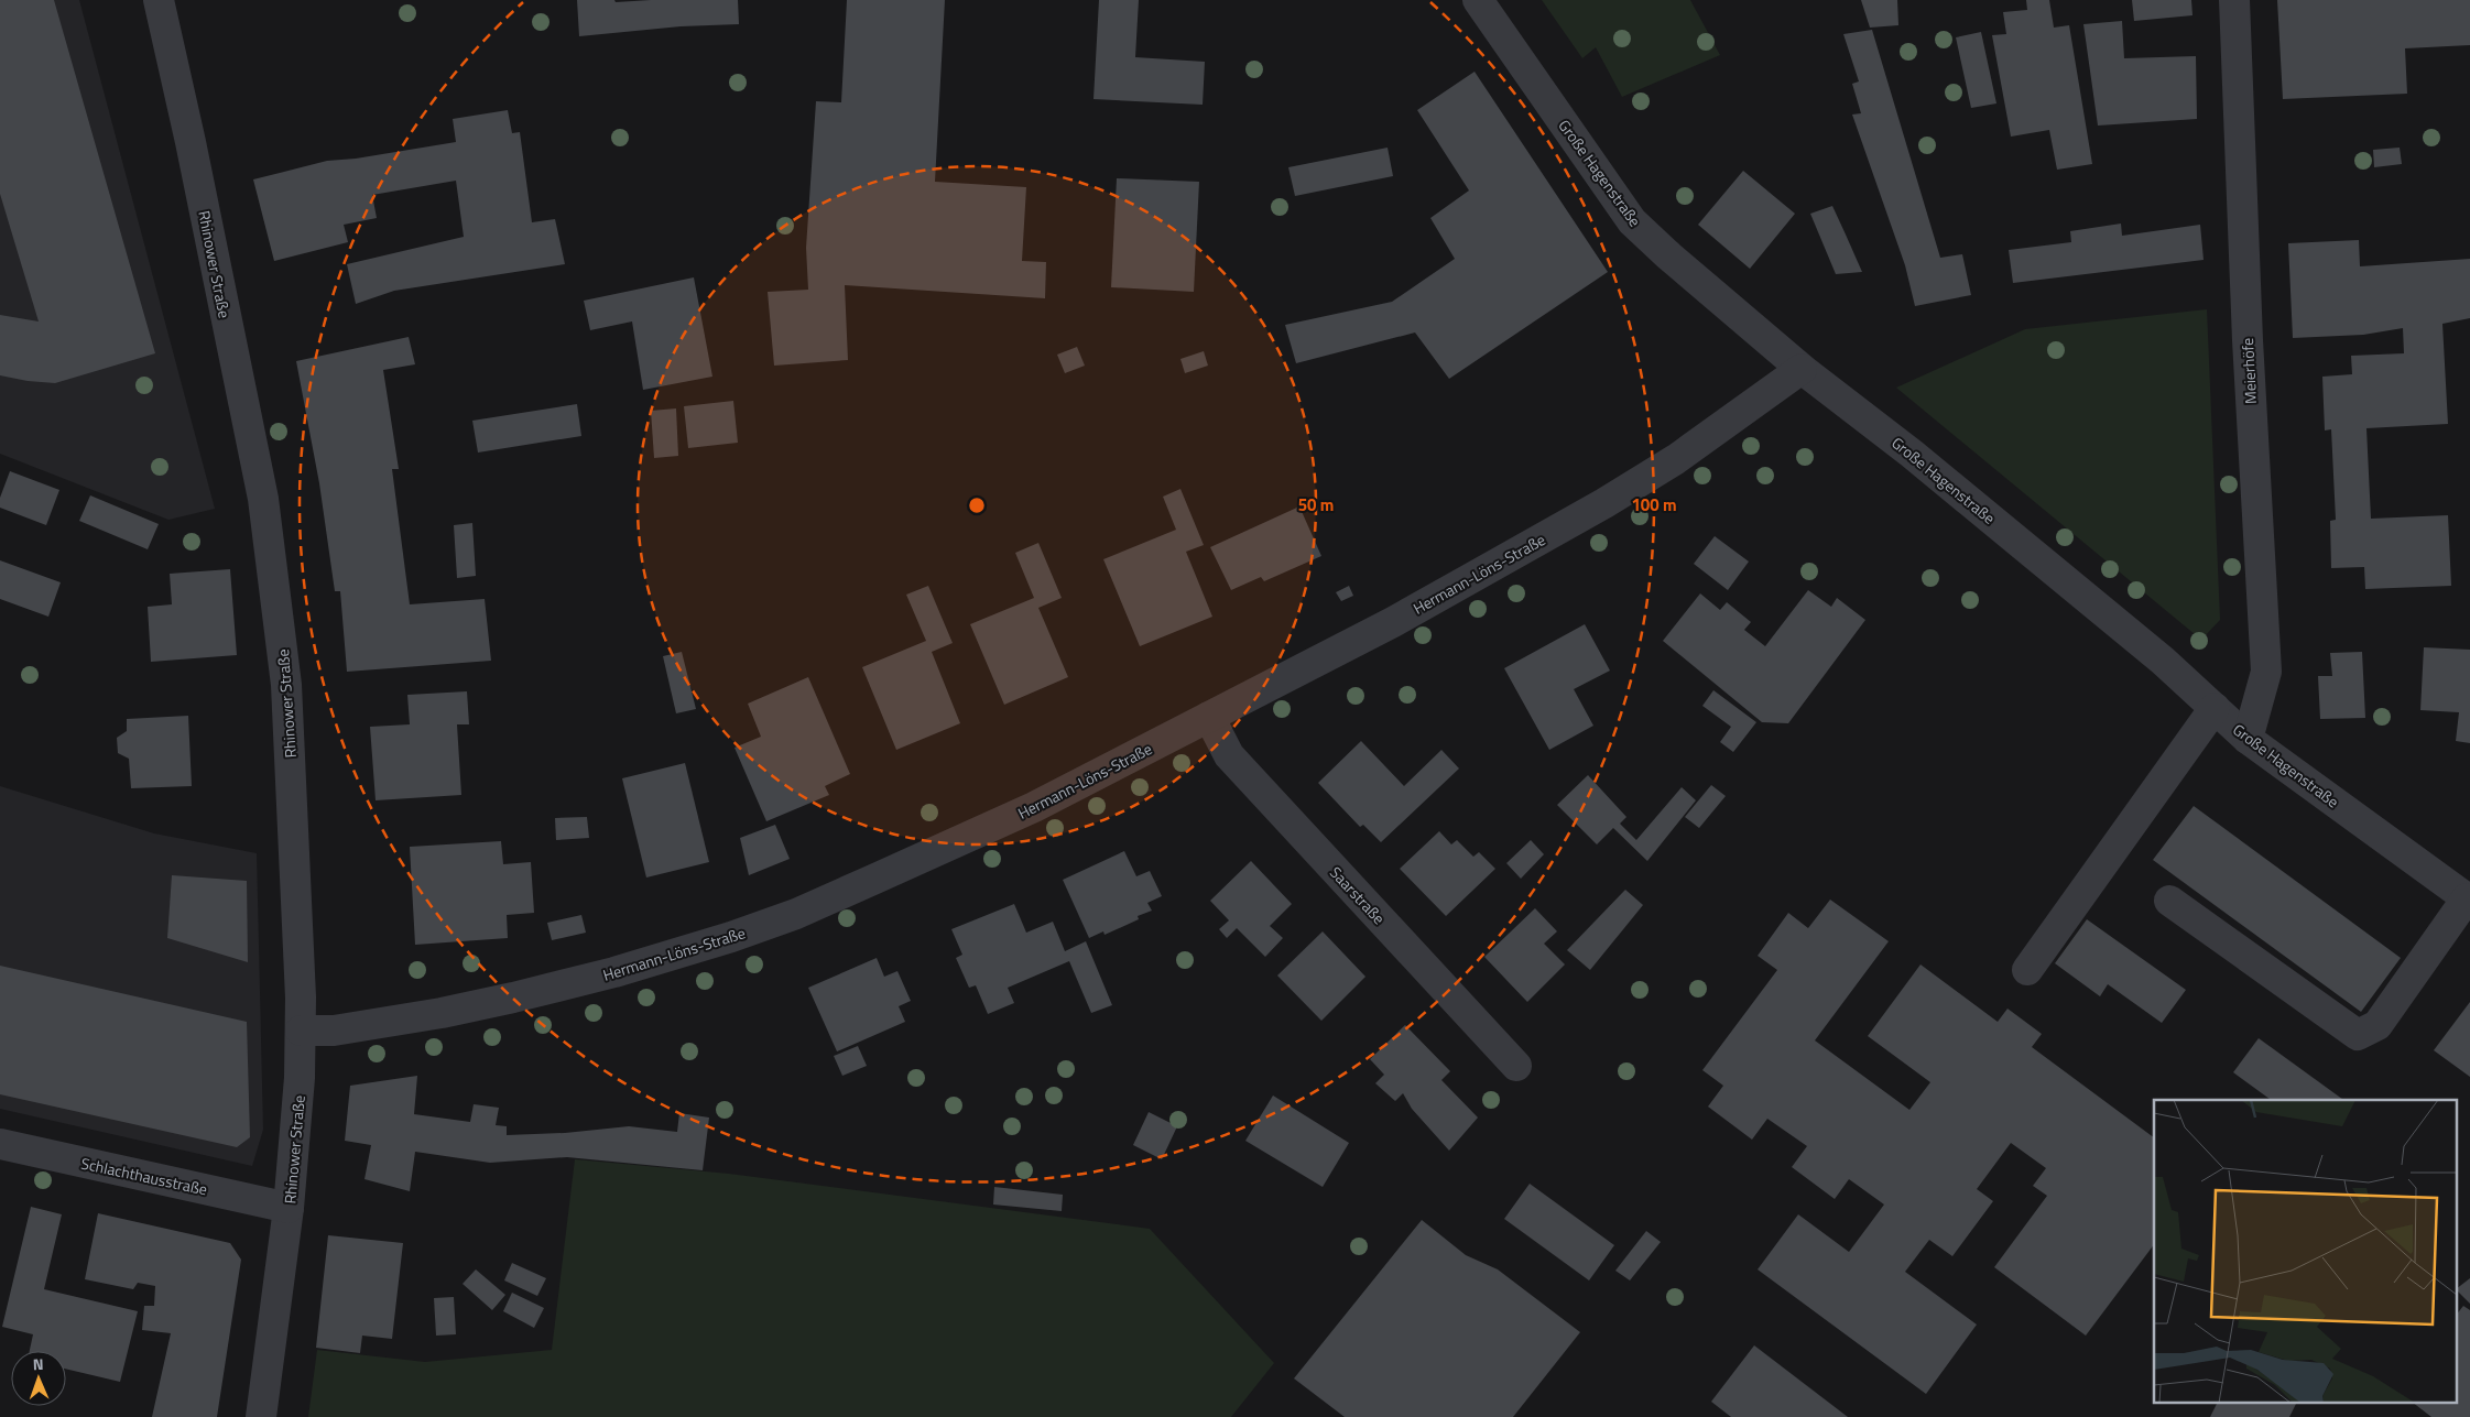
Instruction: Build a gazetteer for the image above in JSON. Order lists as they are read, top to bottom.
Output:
{
  "streets": {
    "street": [
      "Große Hagenstraße",
      "Rhinower Straße",
      "Meierhöfe",
      "Hermann-Löns-Straße",
      "Saarstraße",
      "Schlachthausstraße"
    ]
  },
  "crossings": [
    ["Große Hagenstraße", "Meierhöfe"],
    ["Große Hagenstraße", "Hermann-Löns-Straße"],
    ["Rhinower Straße", "Hermann-Löns-Straße"],
    ["Rhinower Straße", "Schlachthausstraße"],
    ["Hermann-Löns-Straße", "Saarstraße"]
  ],
  "north": "top",
  "rings": ["50 m", "100 m"]
}
